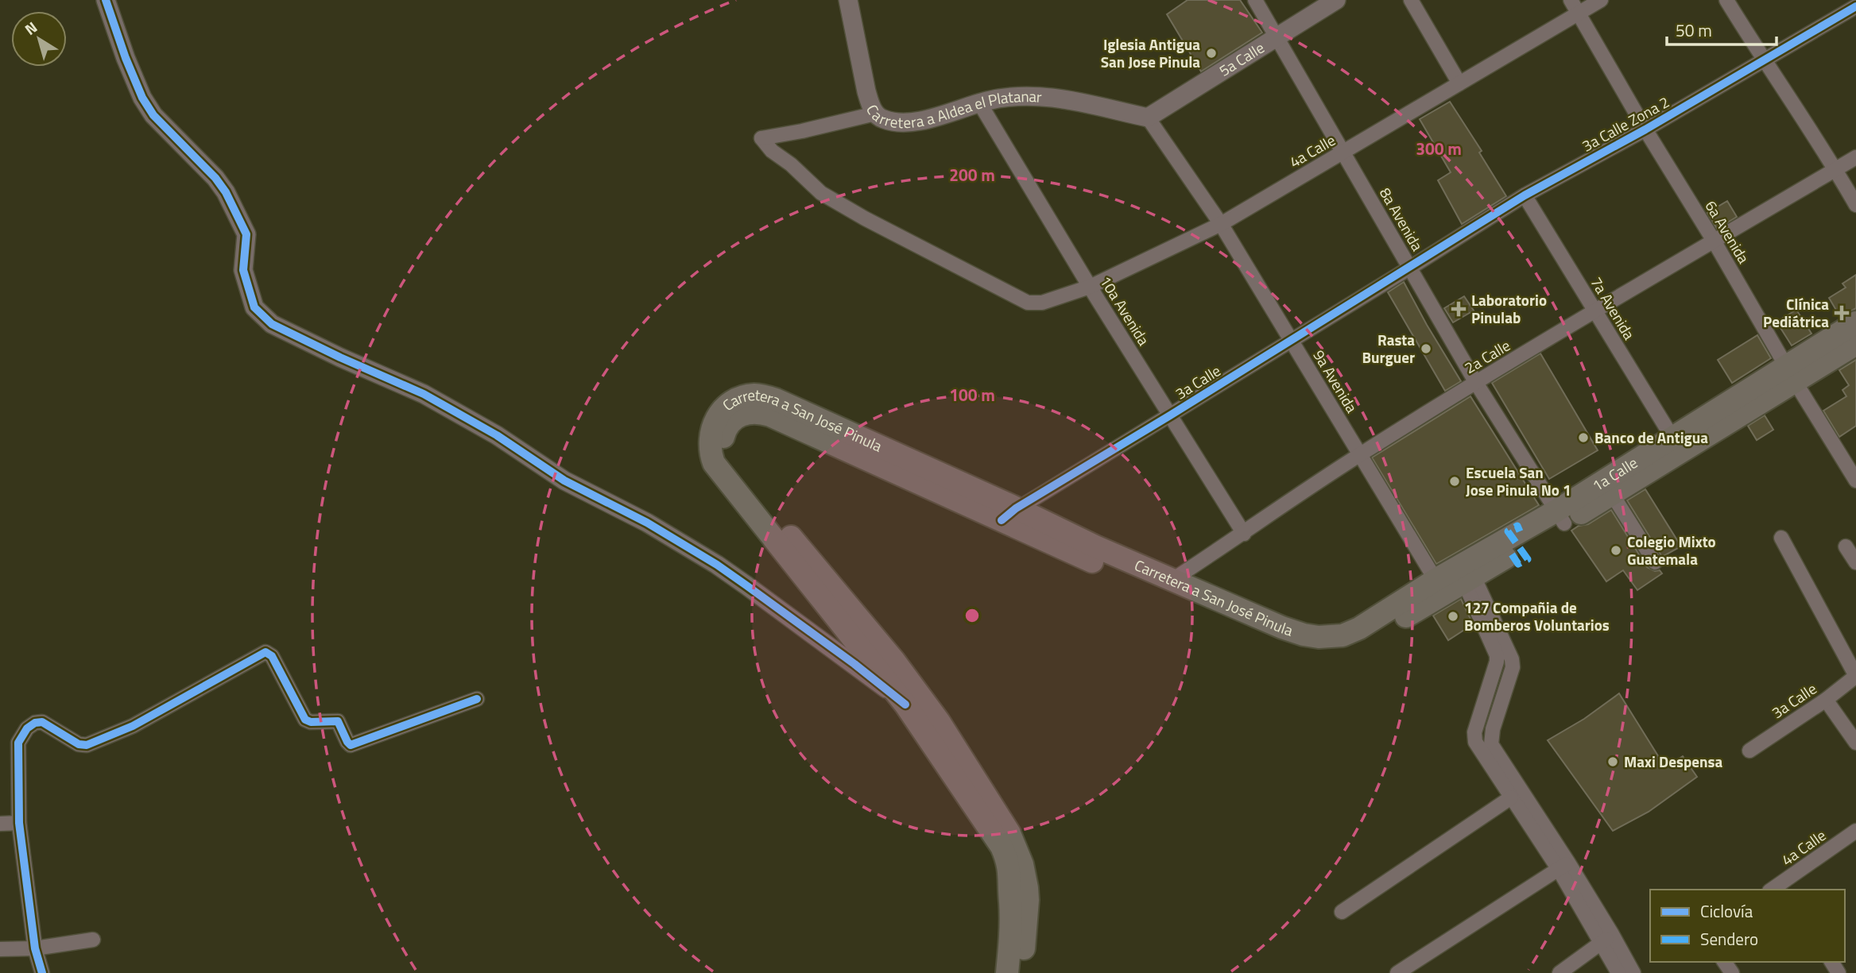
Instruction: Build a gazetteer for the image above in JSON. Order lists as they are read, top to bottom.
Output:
{
  "streets": {
    "main road": ["Carretera a San José Pinula", "1a Calle"],
    "street": [
      "5a Calle",
      "Carretera a Aldea el Platanar",
      "3a Calle Zona 2",
      "4a Calle",
      "8a Avenida",
      "6a Avenida",
      "7a Avenida",
      "10a Avenida",
      "2a Calle",
      "9a Avenida",
      "3a Calle"
    ]
  },
  "crossings": [
    ["5a Calle", "Carretera a Aldea el Platanar"],
    ["5a Calle", "8a Avenida"],
    ["5a Calle", "9a Avenida"],
    ["Carretera a Aldea el Platanar", "4a Calle"],
    ["Carretera a Aldea el Platanar", "10a Avenida"],
    ["Carretera a Aldea el Platanar", "9a Avenida"],
    ["3a Calle Zona 2", "8a Avenida"],
    ["3a Calle Zona 2", "6a Avenida"],
    ["3a Calle Zona 2", "7a Avenida"],
    ["3a Calle Zona 2", "3a Calle"],
    ["4a Calle", "8a Avenida"],
    ["4a Calle", "6a Avenida"],
    ["4a Calle", "10a Avenida"],
    ["4a Calle", "9a Avenida"],
    ["8a Avenida", "2a Calle"],
    ["8a Avenida", "3a Calle"],
    ["8a Avenida", "1a Calle"],
    ["6a Avenida", "2a Calle"],
    ["6a Avenida", "1a Calle"],
    ["7a Avenida", "2a Calle"],
    ["7a Avenida", "1a Calle"],
    ["10a Avenida", "2a Calle"],
    ["10a Avenida", "3a Calle"],
    ["2a Calle", "9a Avenida"],
    ["2a Calle", "Carretera a San José Pinula"],
    ["9a Avenida", "3a Calle"],
    ["9a Avenida", "1a Calle"],
    ["3a Calle", "Carretera a San José Pinula"],
    ["Carretera a San José Pinula", "1a Calle"]
  ],
  "places": {
    "other": [
      "Iglesia Antigua San Jose Pinula",
      "Rasta Burguer",
      "Banco de Antigua",
      "Escuela San Jose Pinula No 1",
      "Colegio Mixto Guatemala",
      "127 Compañia de Bomberos Voluntarios",
      "Maxi Despensa"
    ],
    "health": ["Laboratorio Pinulab", "Clínica Pediátrica"]
  },
  "legend": ["Ciclovía", "Sendero"],
  "scale_bar": "50 m",
  "north": "top left",
  "rings": ["300 m", "200 m", "100 m"]
}
